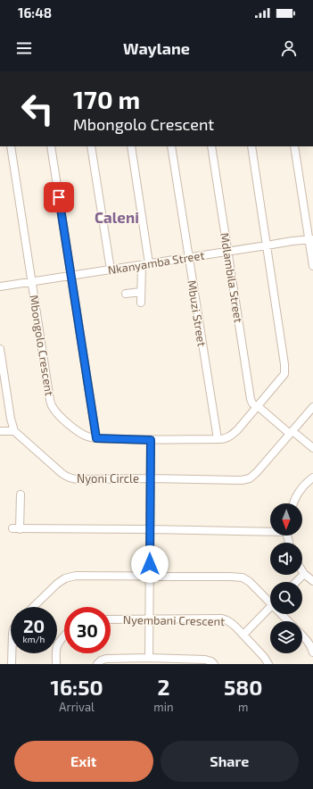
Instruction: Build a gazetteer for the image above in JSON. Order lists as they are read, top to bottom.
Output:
{
  "streets": {
    "street": [
      "Nkanyamba Street",
      "Mdlambila Street",
      "Mbuzi Street",
      "Mbongolo Crescent",
      "Nyoni Circle",
      "Nyembani Crescent"
    ]
  },
  "crossings": [
    ["Nkanyamba Street", "Mdlambila Street"],
    ["Nkanyamba Street", "Mbuzi Street"],
    ["Nkanyamba Street", "Mbongolo Crescent"],
    ["Mdlambila Street", "Mbongolo Crescent"],
    ["Mbuzi Street", "Mbongolo Crescent"]
  ],
  "districts": ["Caleni"],
  "north": "bottom",
  "page": {
    "status": "16:48",
    "header": "Waylane",
    "turn": ["170 m", "Mbongolo Crescent"],
    "speed": "20 km/h",
    "limit": "30",
    "eta": [
      "16:50",
      "Arrival",
      "2",
      "min",
      "580",
      "m"
    ],
    "buttons": ["Exit", "Share"]
  }
}
